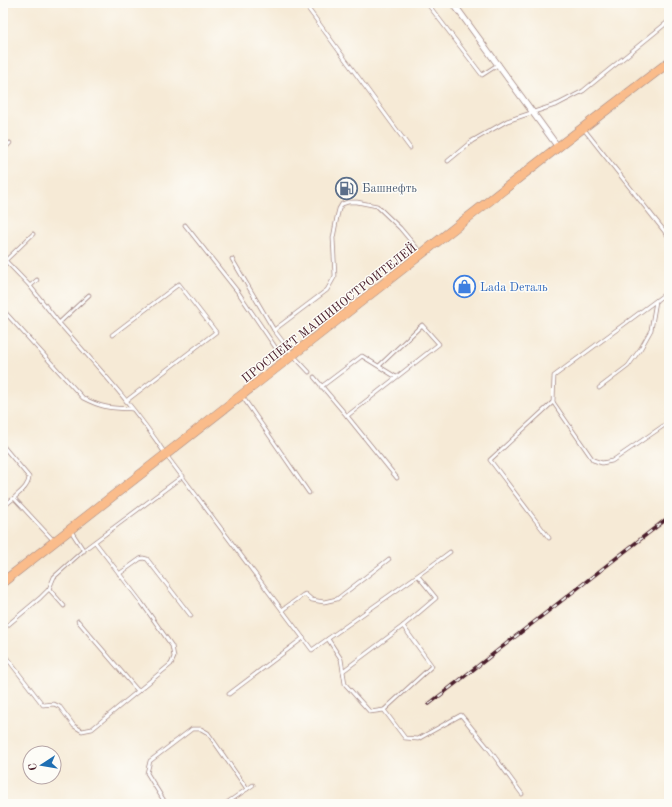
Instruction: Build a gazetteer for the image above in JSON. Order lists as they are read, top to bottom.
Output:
{
  "streets": {
    "main road": ["ПРОСПЕКТ МАШИНОСТРОИТЕЛЕЙ"]
  },
  "places": {
    "fuel station": ["Башнефть"],
    "shop": ["Lada Dеталь"]
  },
  "north": "left"
}
